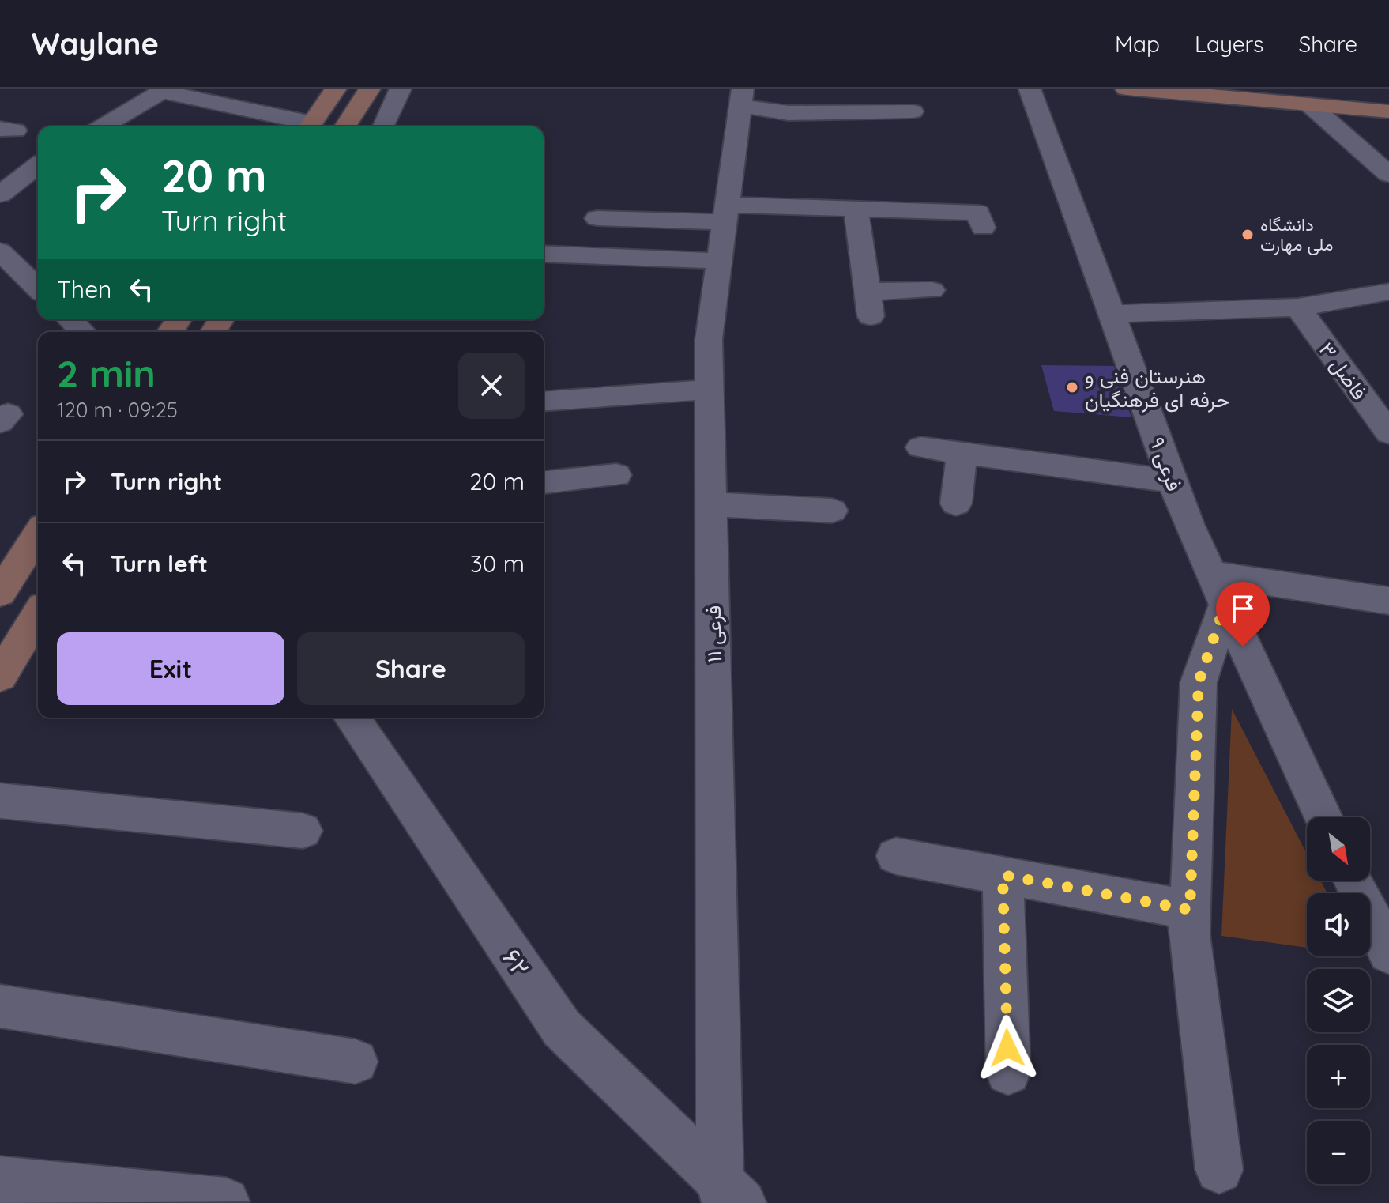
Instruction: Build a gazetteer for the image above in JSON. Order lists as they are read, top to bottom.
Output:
{
  "streets": {
    "street": [
      "فاضل ۳",
      "فرعی ۹",
      "فرعی ۱۱",
      "۶۲"
    ]
  },
  "crossings": [
    ["فرعی ۱۱", "۶۲"]
  ],
  "places": ["دانشگاه ملی مهارت", "هنرستان فنی و حرفه ای فرهنگیان"],
  "north": "bottom right",
  "page": {
    "header": "Waylane",
    "nav": ["Map", "Layers", "Share"],
    "turn": ["20 m", "Turn right"],
    "then": "Then",
    "heading": ["2 min", "120 m · 09:25"],
    "list": [
      {
        "name": "Turn right",
        "value": "20 m"
      },
      {
        "name": "Turn left",
        "value": "30 m"
      }
    ],
    "buttons": ["Exit", "Share"],
    "map_buttons": ["+", "−"]
  }
}
